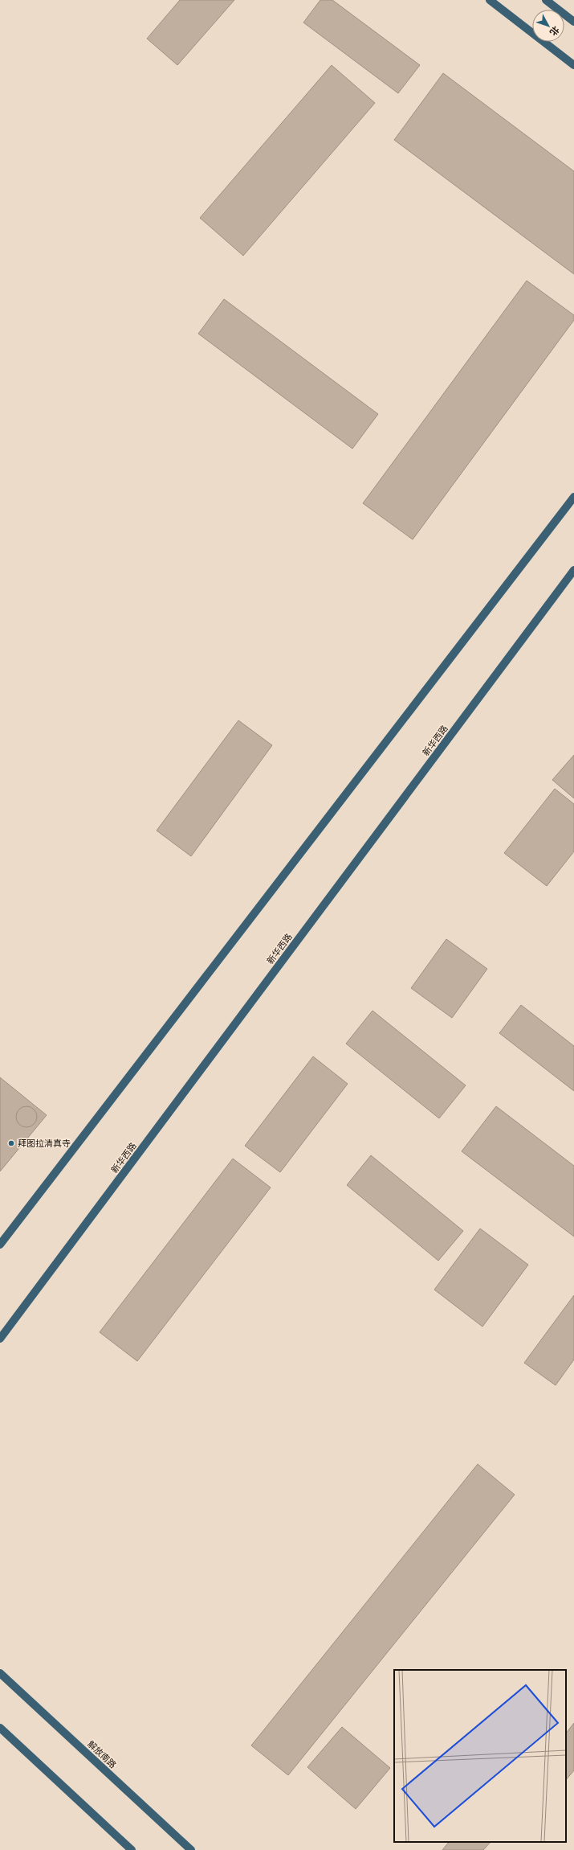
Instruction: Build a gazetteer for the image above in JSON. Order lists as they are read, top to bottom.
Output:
{
  "streets": {
    "main road": ["新华西路", "解放南路"]
  },
  "places": ["拜图拉清真寺"],
  "north": "bottom right"
}
